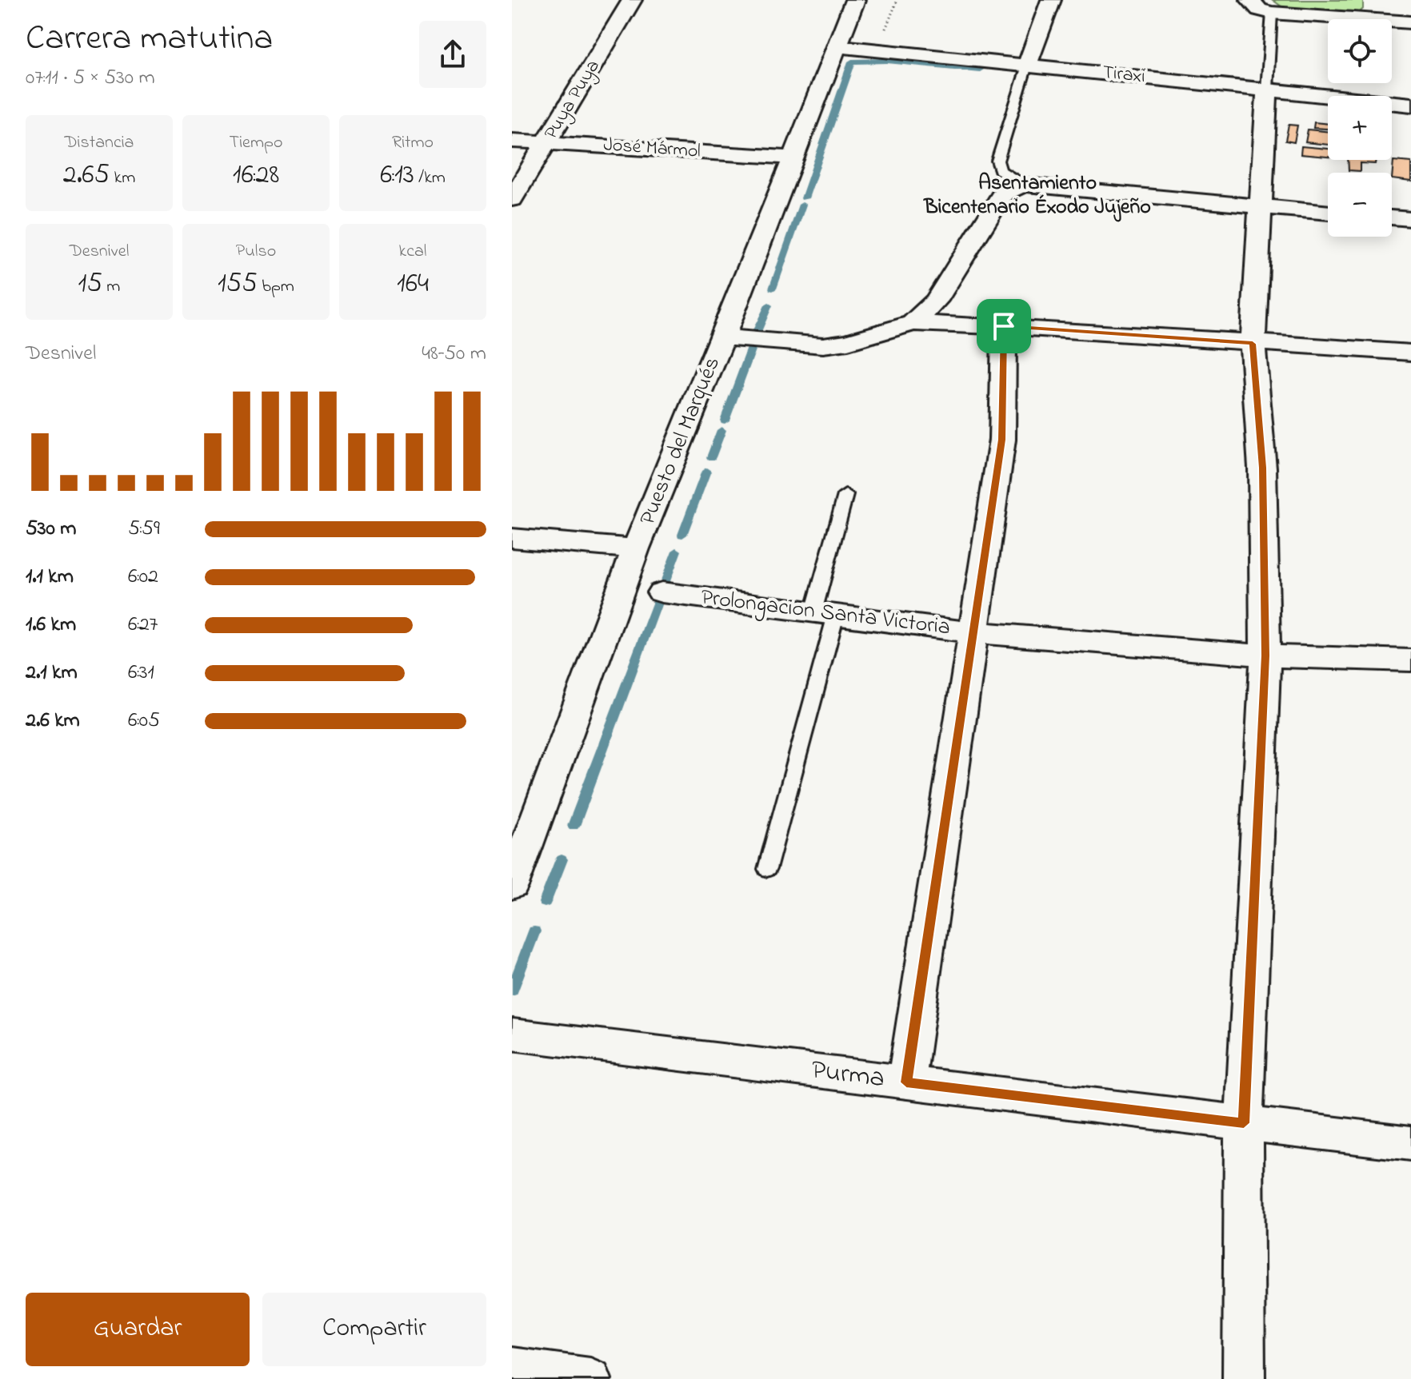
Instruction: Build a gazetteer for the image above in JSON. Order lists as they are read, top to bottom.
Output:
{
  "streets": {
    "street": [
      "Tiraxi",
      "Puya Puya",
      "José Mármol",
      "Puesto del Marqués",
      "Prolongacion Santa Victoria",
      "Purma"
    ]
  },
  "crossings": [
    ["Tiraxi", "Puesto del Marqués"],
    ["Puya Puya", "José Mármol"],
    ["José Mármol", "Puesto del Marqués"]
  ],
  "districts": ["Asentamiento Bicentenario Éxodo Jujeño"],
  "page": {
    "heading": ["Carrera matutina", "07:11 · 5 × 530 m"],
    "map_buttons": ["+", "−"],
    "stats": [
      ["Distancia", "2.65 km"],
      ["Tiempo", "16:28"],
      ["Ritmo", "6:13 /km"],
      ["Desnivel", "15 m"],
      ["Pulso", "155 bpm"],
      ["kcal", "164"]
    ],
    "chart": ["Desnivel", "48–50 m"],
    "list": [
      {
        "name": "530 m",
        "note": "5:59"
      },
      {
        "name": "1.1 km",
        "note": "6:02"
      },
      {
        "name": "1.6 km",
        "note": "6:27"
      },
      {
        "name": "2.1 km",
        "note": "6:31"
      },
      {
        "name": "2.6 km",
        "note": "6:05"
      }
    ],
    "buttons": ["Guardar", "Compartir"]
  }
}
